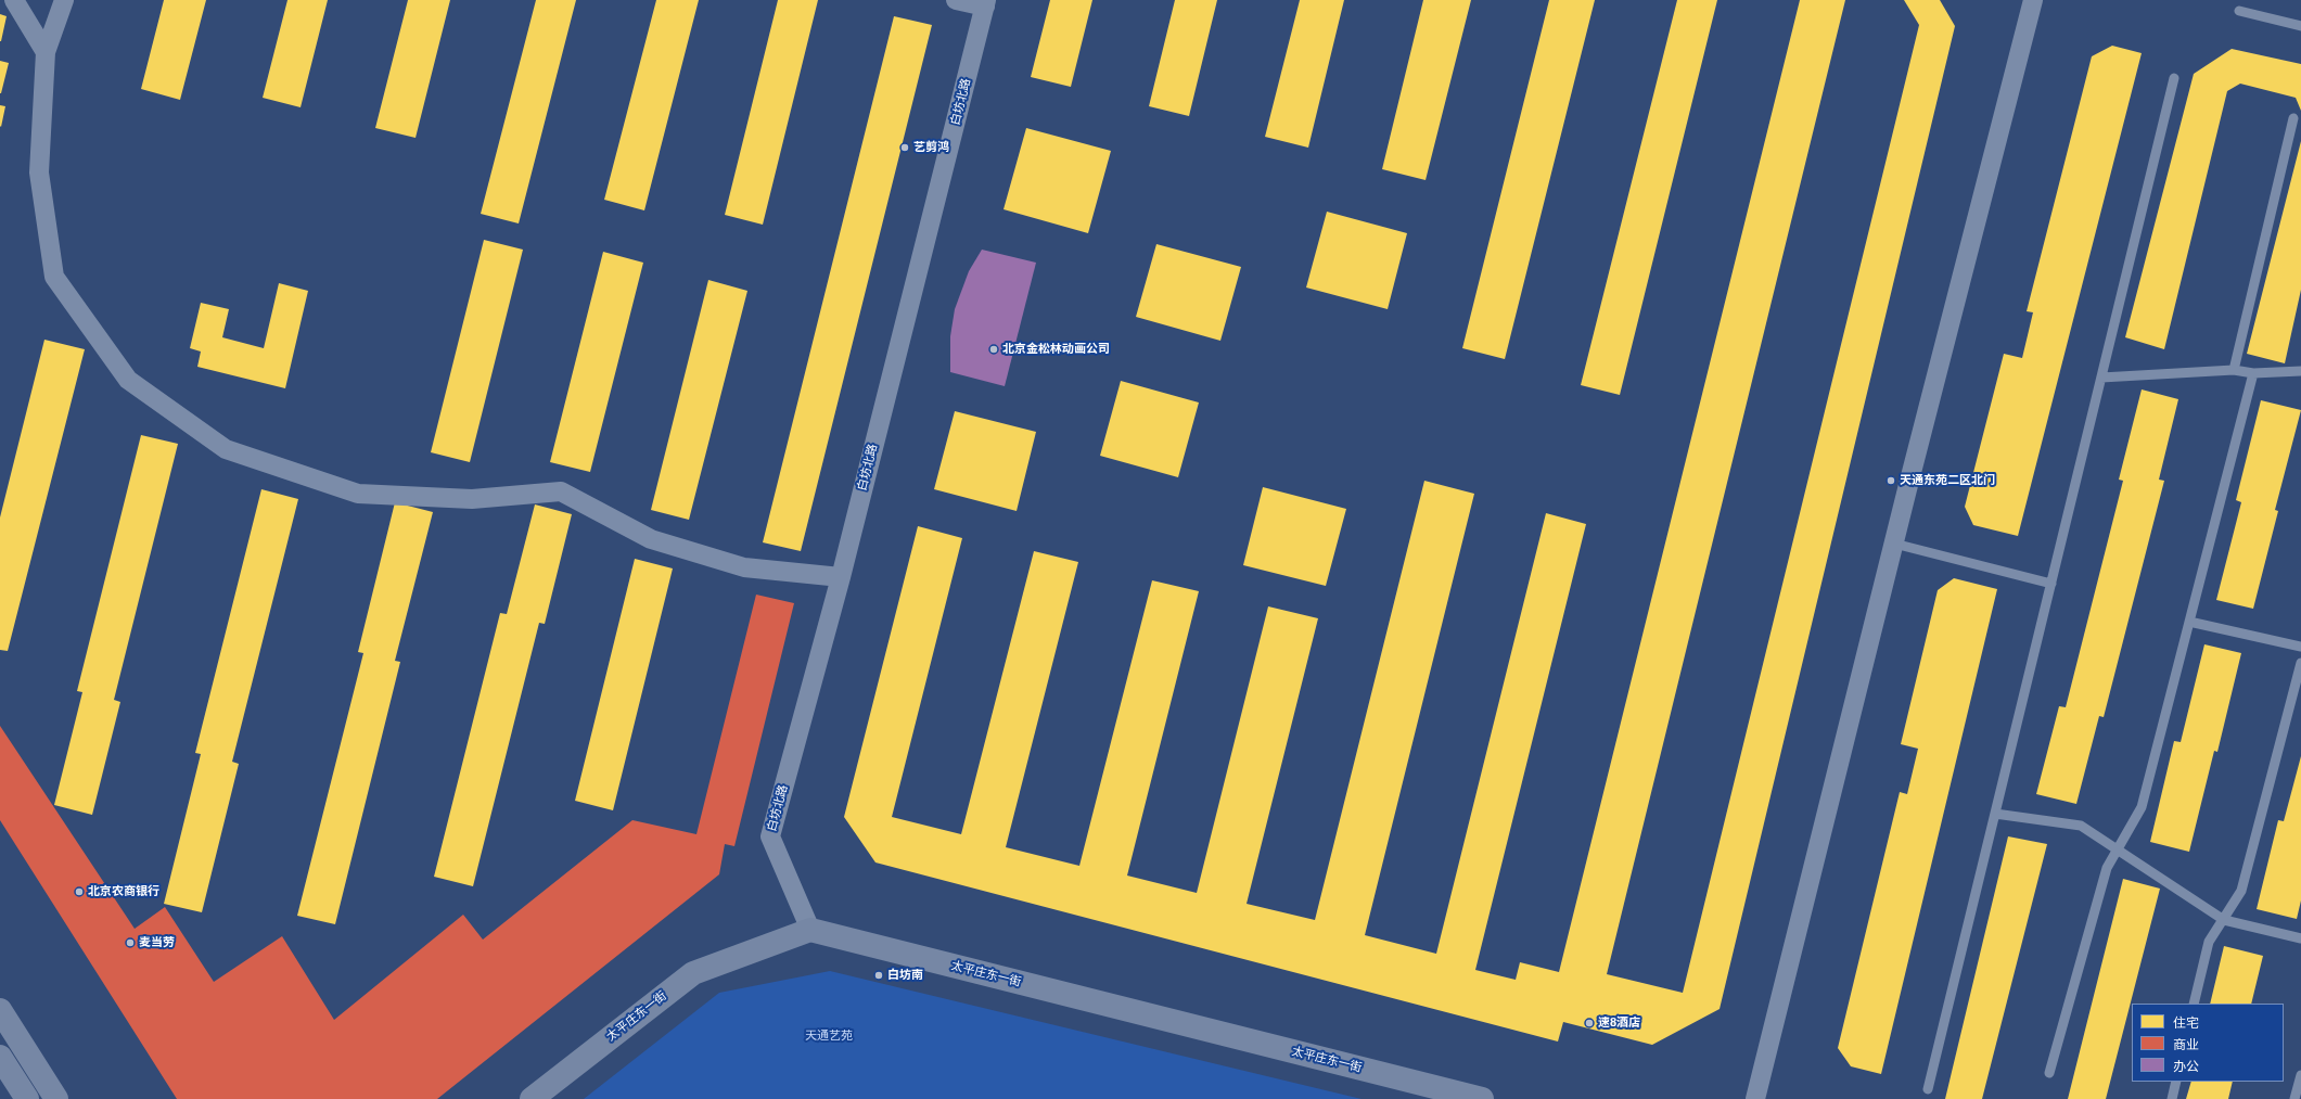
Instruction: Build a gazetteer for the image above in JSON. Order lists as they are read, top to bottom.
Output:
{
  "streets": {
    "street": ["白坊北路", "太平庄东一街"]
  },
  "crossings": [
    ["白坊北路", "太平庄东一街"]
  ],
  "parks": ["天通艺苑"],
  "places": [
    "艺剪鸿",
    "北京金松林动画公司",
    "天通东苑二区北门",
    "北京农商银行",
    "麦当劳",
    "白坊南",
    "速8酒店"
  ],
  "legend": ["住宅", "商业", "办公"]
}
